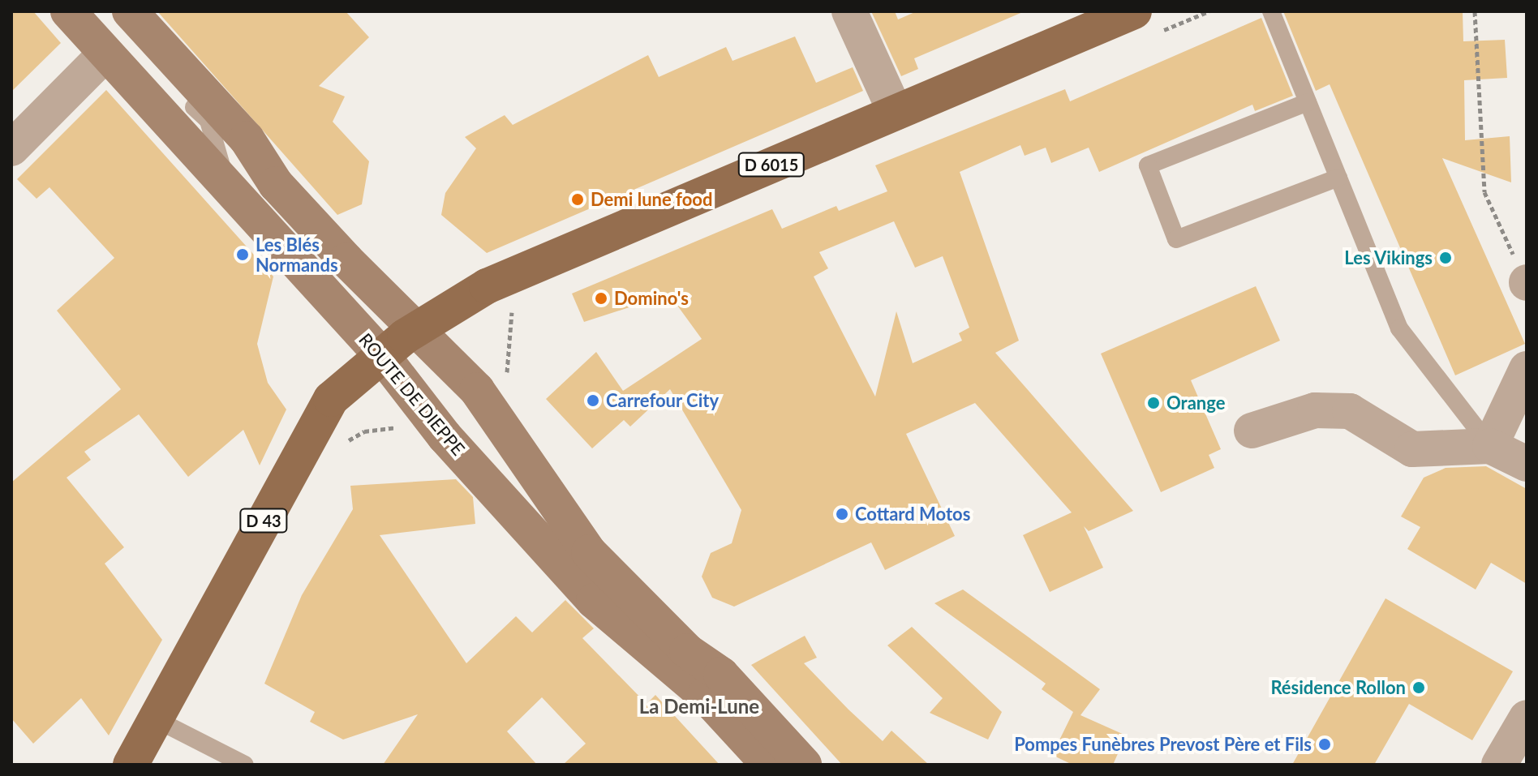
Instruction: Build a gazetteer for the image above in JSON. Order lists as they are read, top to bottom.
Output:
{
  "streets": {
    "main road": ["D 6015", "ROUTE DE DIEPPE", "D 43"]
  },
  "crossings": [
    ["D 6015", "ROUTE DE DIEPPE"],
    ["D 6015", "D 43"],
    ["ROUTE DE DIEPPE", "D 43"]
  ],
  "districts": ["La Demi-Lune"],
  "places": [
    "Demi lune food",
    "Les Blés Normands",
    "Les Vikings",
    "Domino's",
    "Carrefour City",
    "Orange",
    "Cottard Motos",
    "Résidence Rollon",
    "Pompes Funèbres Prevost Père et Fils"
  ]
}
